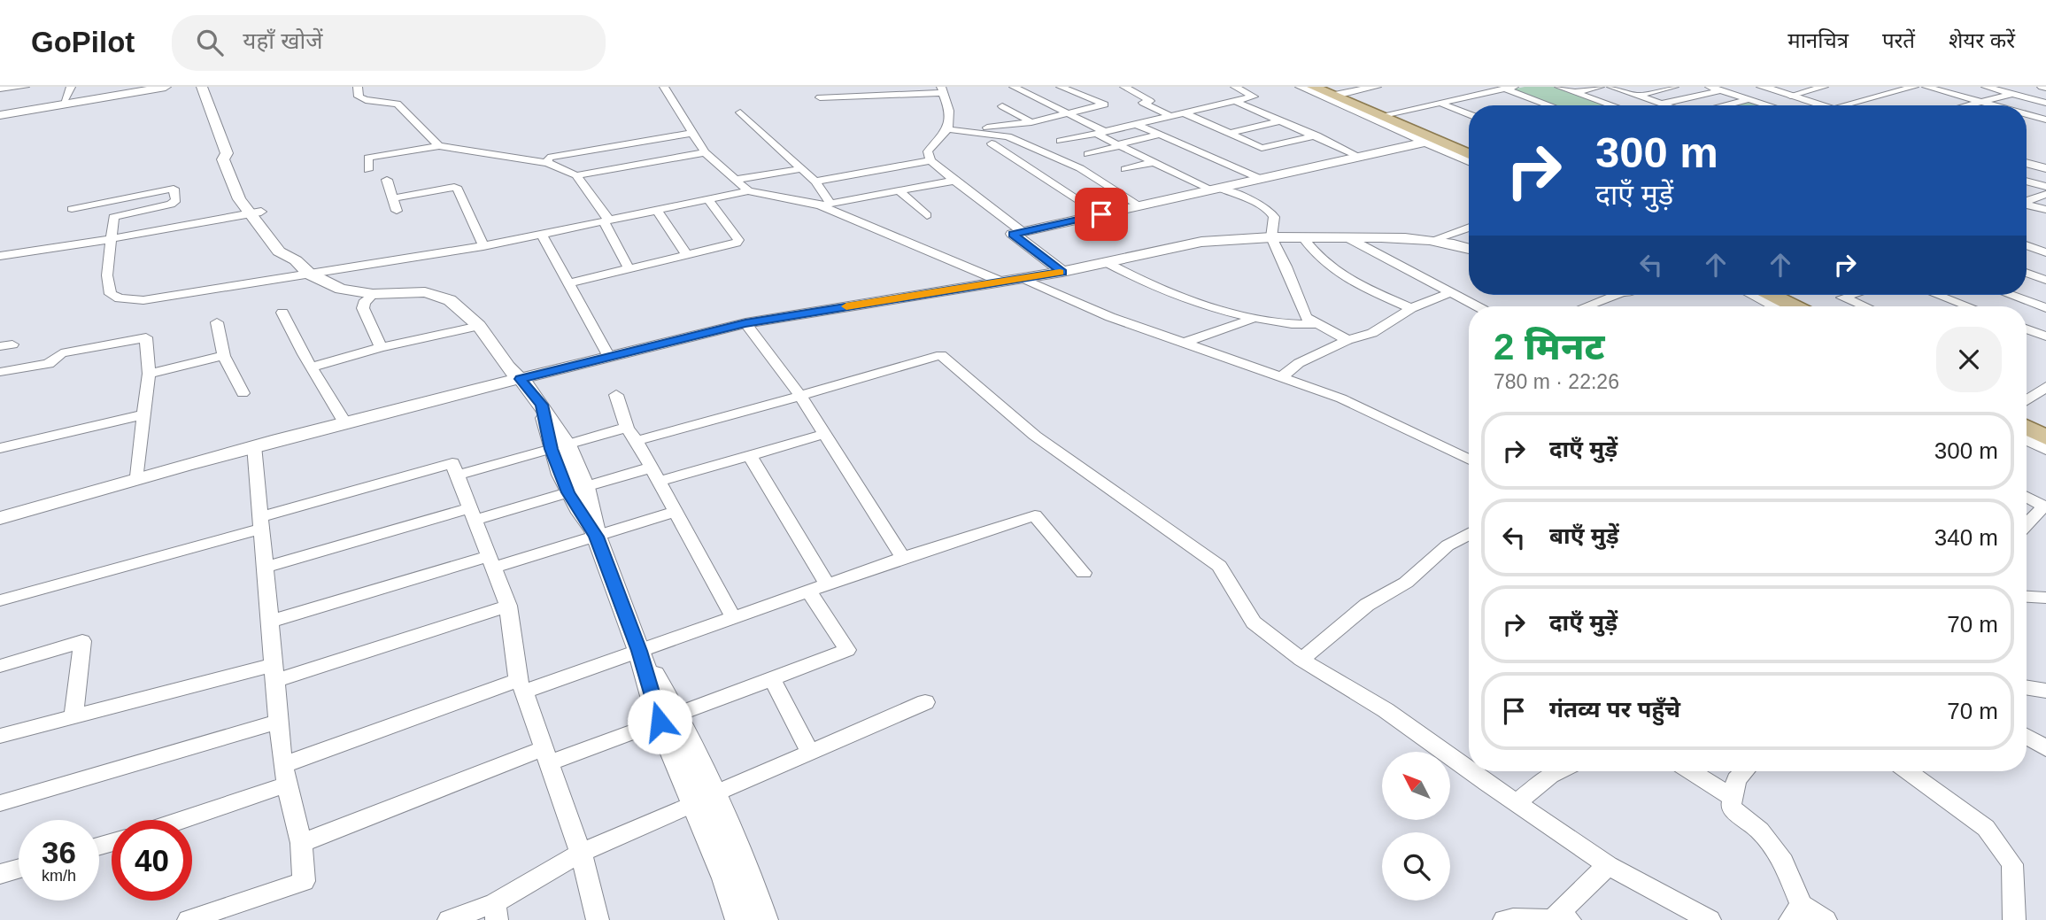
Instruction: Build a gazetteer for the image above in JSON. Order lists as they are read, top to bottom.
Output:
{
  "north": "top left",
  "page": {
    "header": "GoPilot",
    "search": "यहाँ खोजें",
    "nav": ["मानचित्र", "परतें", "शेयर करें"],
    "turn": ["300 m", "दाएँ मुड़ें"],
    "heading": ["2 मिनट", "780 m · 22:26"],
    "list": [
      {
        "name": "दाएँ मुड़ें",
        "value": "300 m"
      },
      {
        "name": "बाएँ मुड़ें",
        "value": "340 m"
      },
      {
        "name": "दाएँ मुड़ें",
        "value": "70 m"
      },
      {
        "name": "गंतव्य पर पहुँचे",
        "value": "70 m"
      }
    ],
    "speed": "36 km/h",
    "limit": "40"
  }
}
